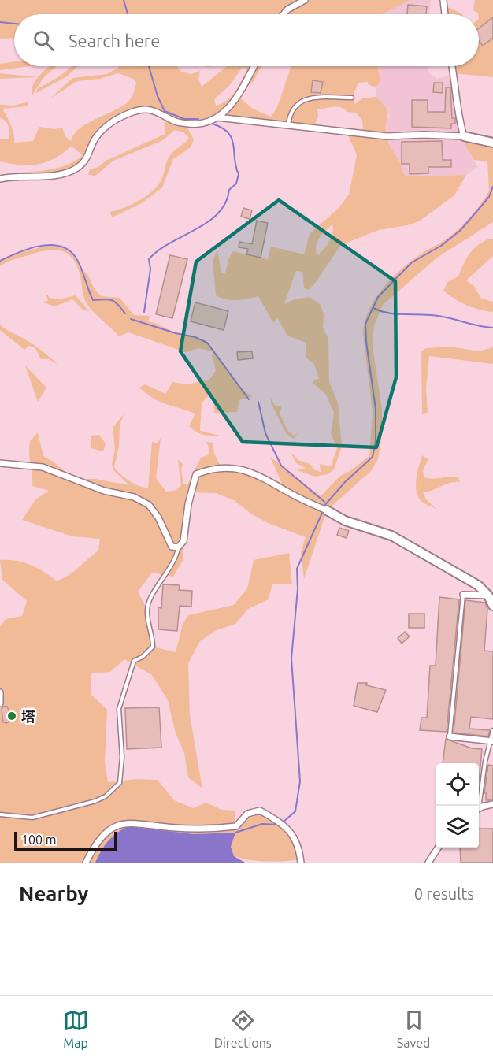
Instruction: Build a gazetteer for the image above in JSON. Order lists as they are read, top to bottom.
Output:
{
  "places": ["塔"],
  "scale_bar": "100 m",
  "page": {
    "search": "Search here",
    "scale": "100 m",
    "heading": ["Nearby", "0 results"],
    "nav": ["Map", "Directions", "Saved"]
  }
}
